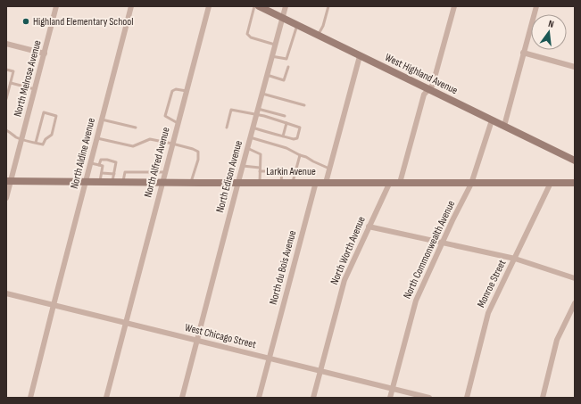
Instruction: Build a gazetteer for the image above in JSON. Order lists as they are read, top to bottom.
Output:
{
  "streets": {
    "main road": ["West Highland Avenue", "Larkin Avenue"],
    "street": [
      "North Melrose Avenue",
      "North Aldine Avenue",
      "North Alfred Avenue",
      "North Edison Avenue",
      "North Commonwealth Avenue",
      "North Worth Avenue",
      "North du Bois Avenue",
      "Monroe Street",
      "West Chicago Street"
    ]
  },
  "crossings": [
    ["West Highland Avenue", "North Edison Avenue"],
    ["West Highland Avenue", "North Commonwealth Avenue"],
    ["North Melrose Avenue", "Larkin Avenue"],
    ["North Aldine Avenue", "Larkin Avenue"],
    ["North Aldine Avenue", "West Chicago Street"],
    ["North Alfred Avenue", "Larkin Avenue"],
    ["North Alfred Avenue", "West Chicago Street"],
    ["Larkin Avenue", "North Edison Avenue"],
    ["Larkin Avenue", "North Commonwealth Avenue"],
    ["Larkin Avenue", "North Worth Avenue"],
    ["Larkin Avenue", "North du Bois Avenue"],
    ["Larkin Avenue", "Monroe Street"],
    ["North Edison Avenue", "West Chicago Street"],
    ["North Commonwealth Avenue", "West Chicago Street"],
    ["North Worth Avenue", "West Chicago Street"],
    ["North du Bois Avenue", "West Chicago Street"]
  ],
  "places": ["Highland Elementary School"],
  "north": "top"
}
